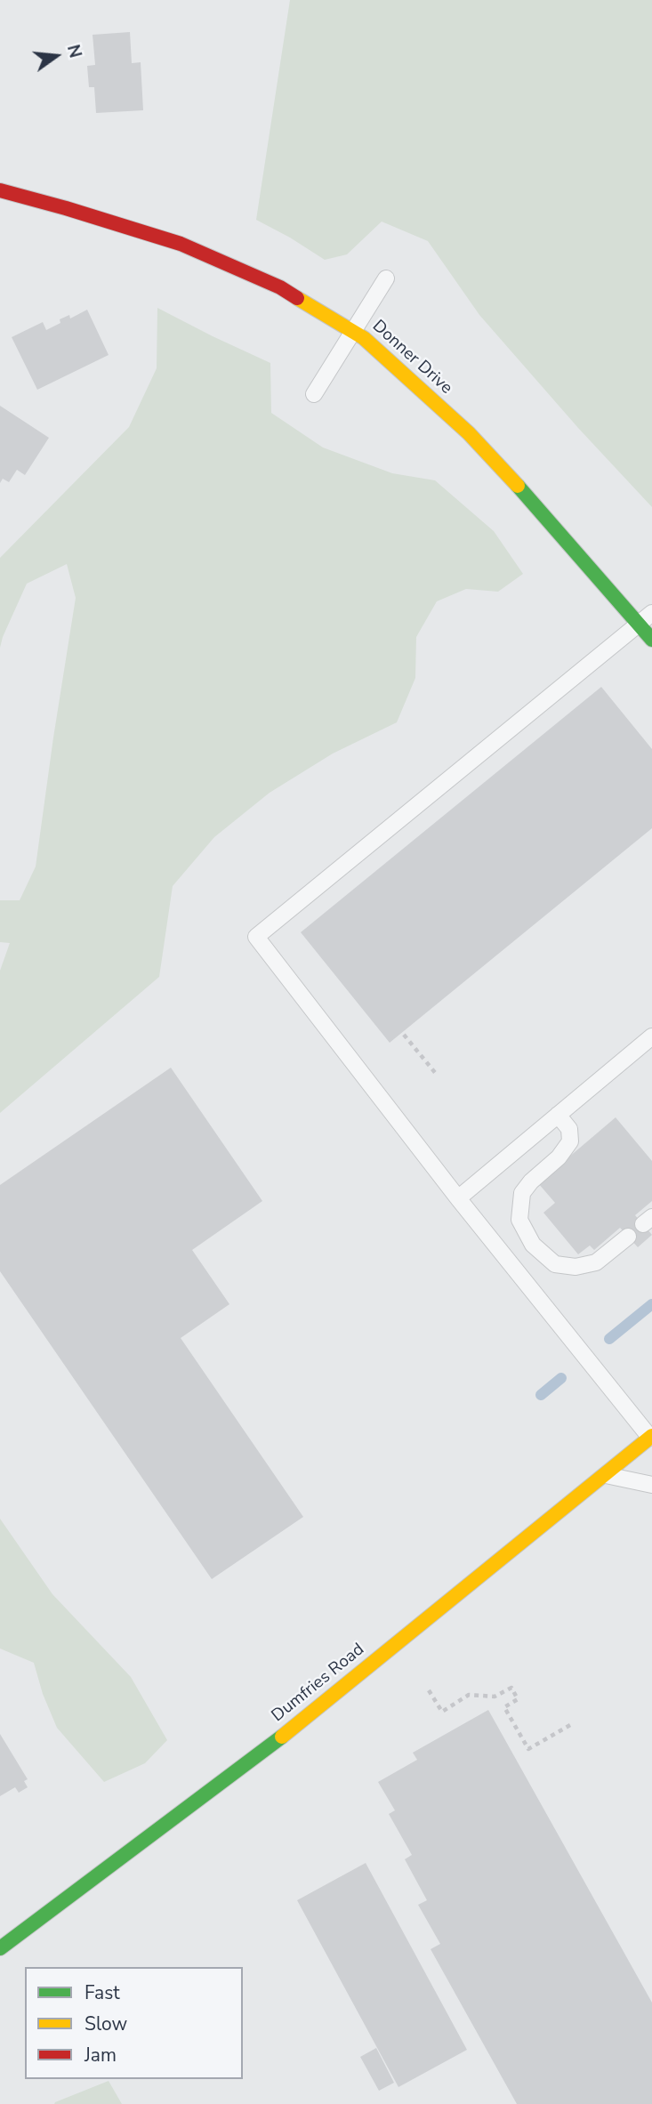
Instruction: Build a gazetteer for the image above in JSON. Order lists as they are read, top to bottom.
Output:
{
  "streets": {
    "main road": ["Donner Drive", "Dumfries Road"]
  },
  "legend": ["Fast", "Slow", "Jam"],
  "north": "right"
}
